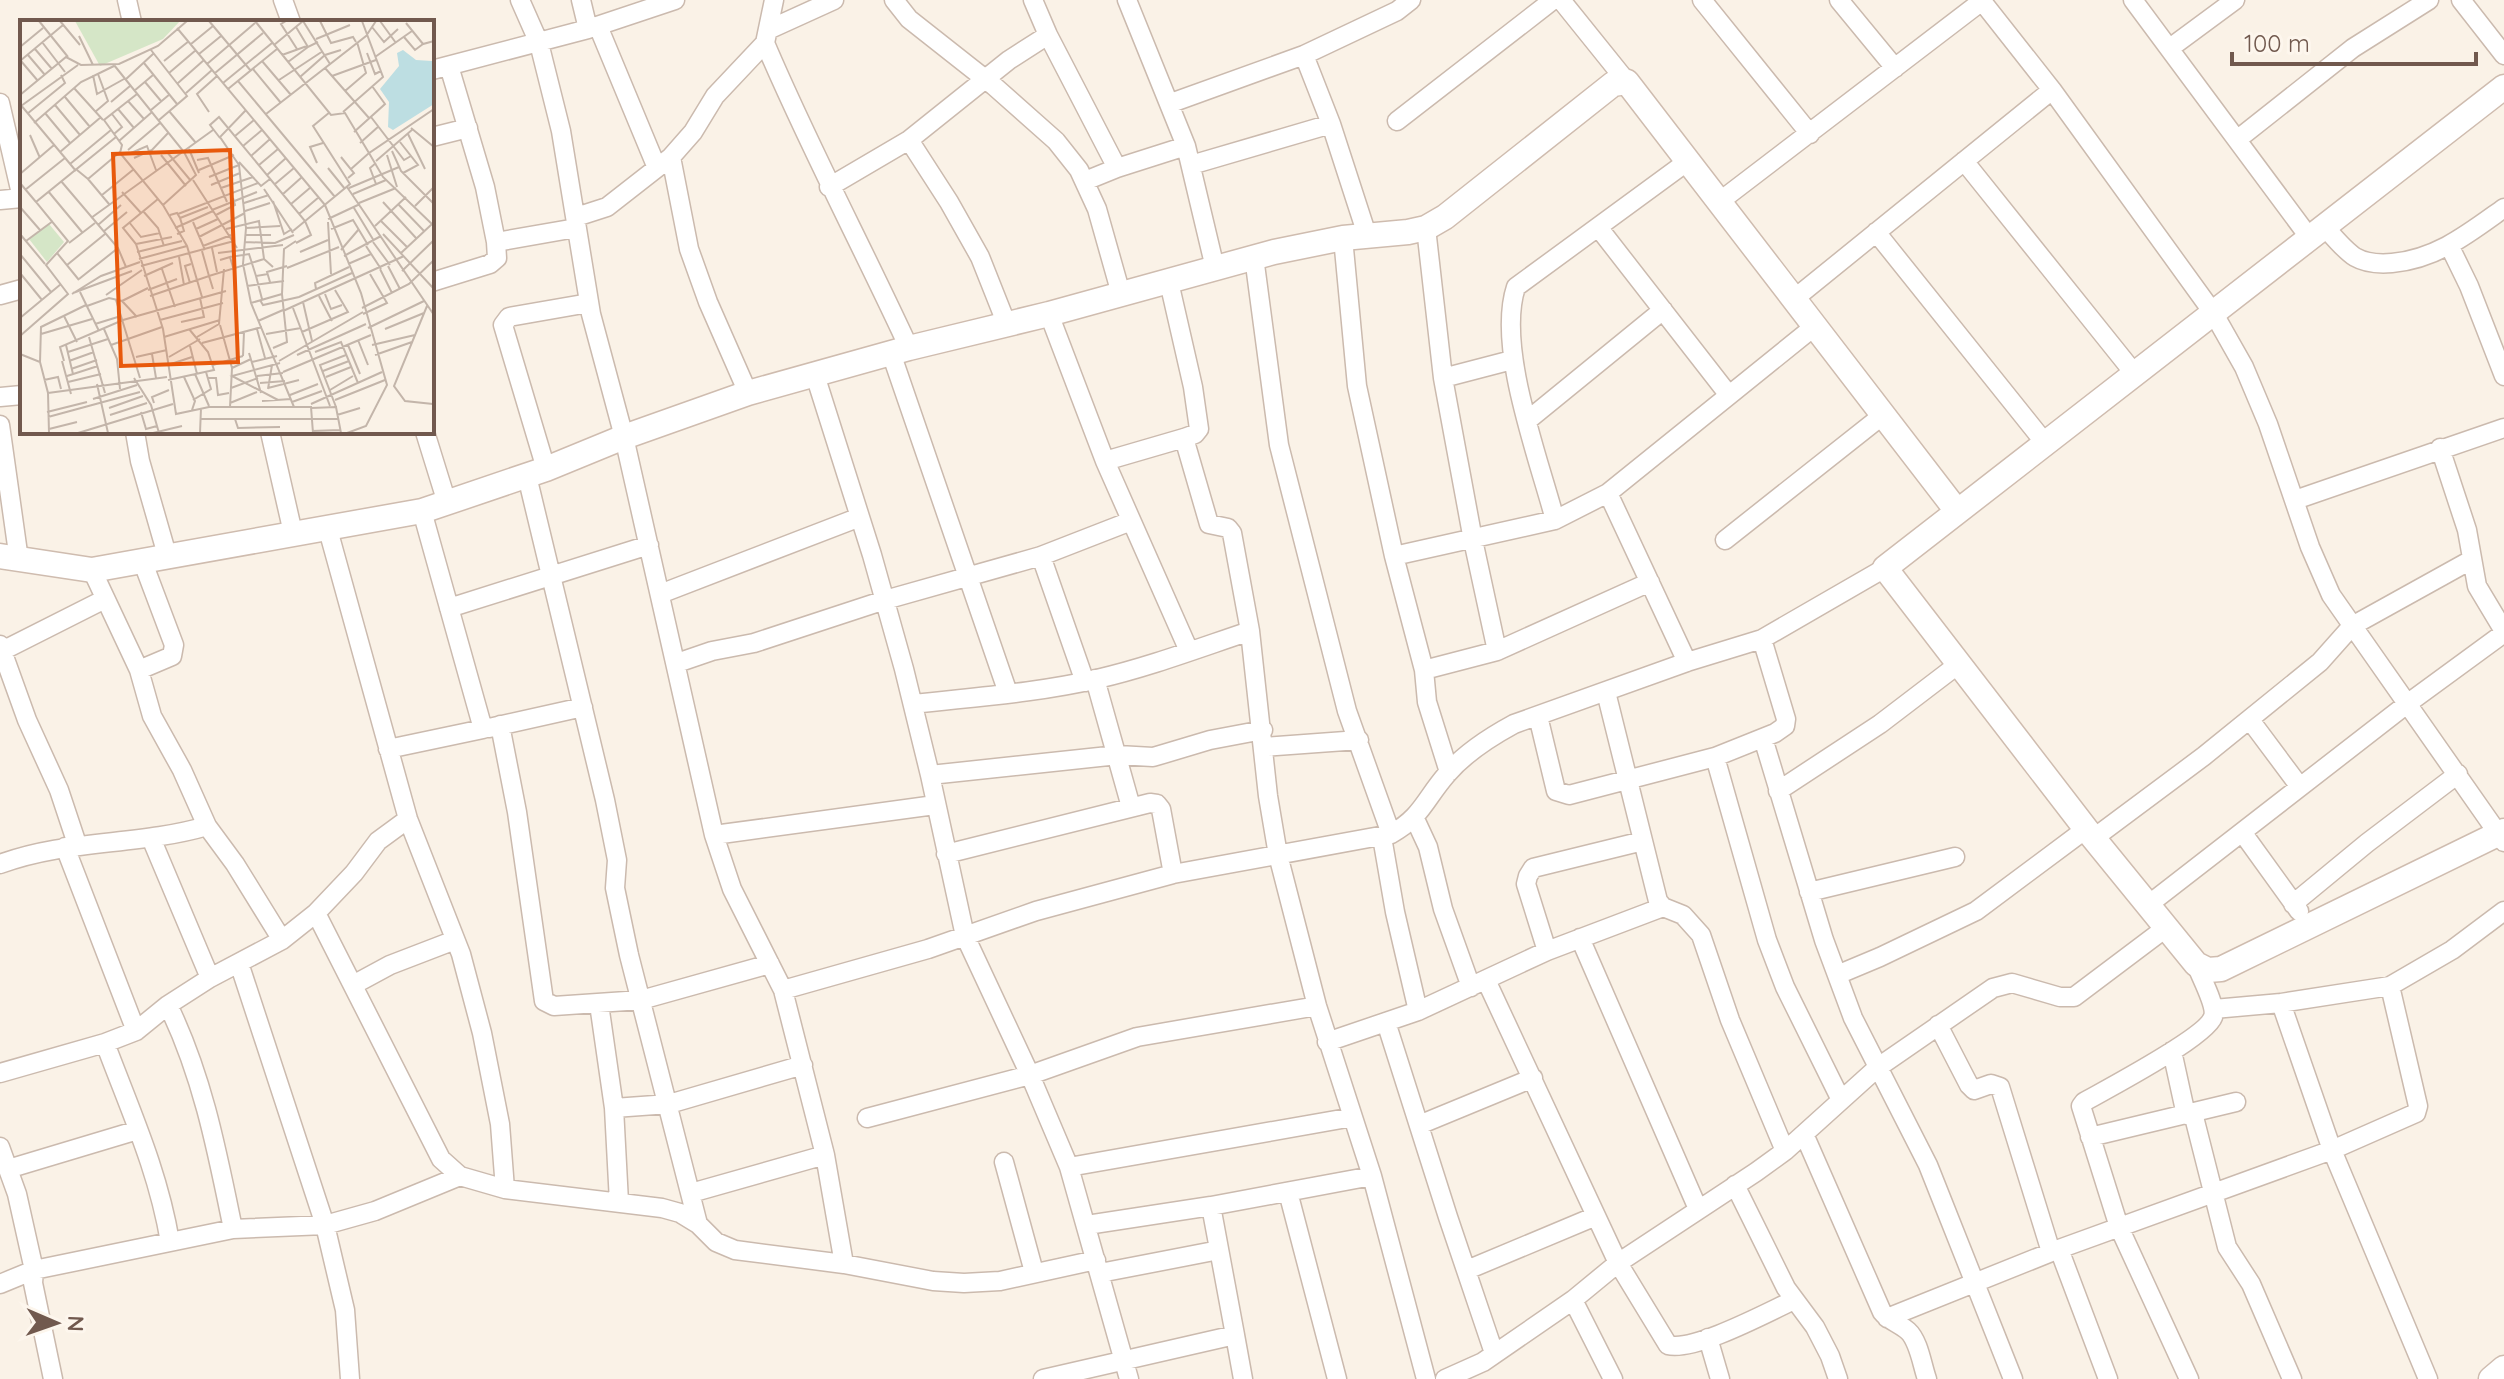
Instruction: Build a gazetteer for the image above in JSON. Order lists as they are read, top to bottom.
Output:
{
  "scale_bar": "100 m",
  "north": "right"
}
